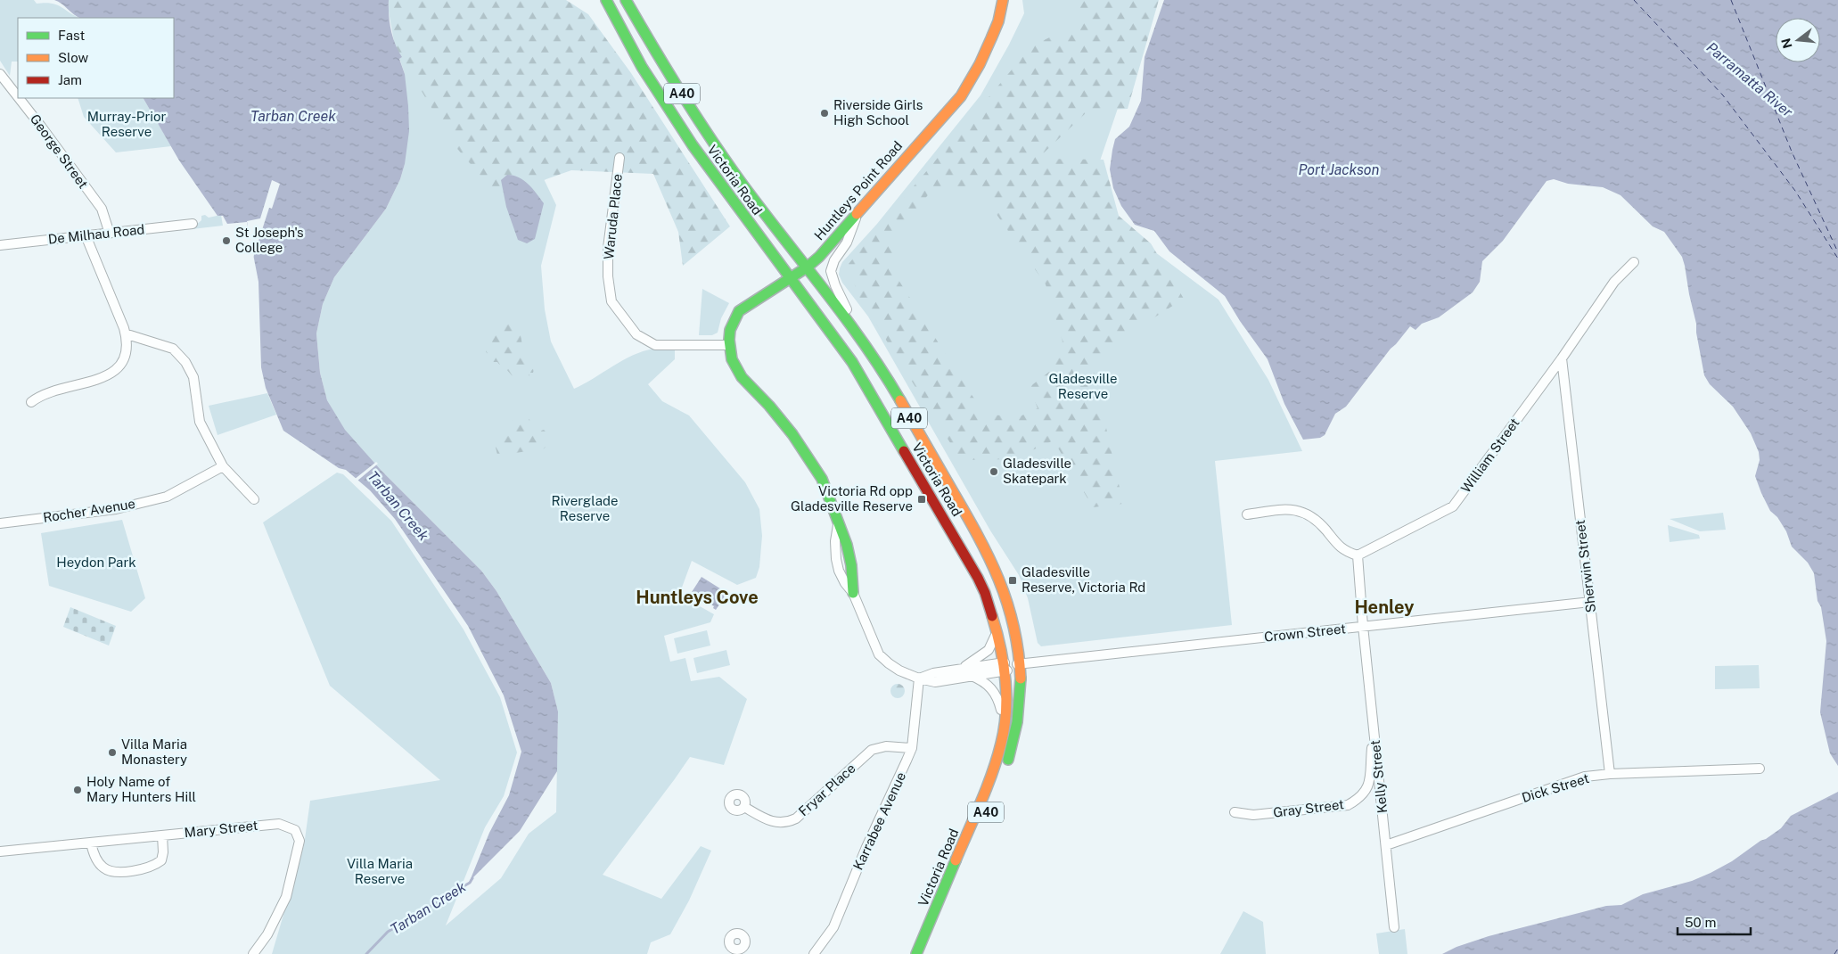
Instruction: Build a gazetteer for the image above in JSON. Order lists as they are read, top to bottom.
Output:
{
  "streets": {
    "main road": ["A40", "Victoria Road", "Huntleys Point Road"],
    "street": [
      "George Street",
      "Waruda Place",
      "De Milhau Road",
      "William Street",
      "Rocher Avenue",
      "Sherwin Street",
      "Crown Street",
      "Kelly Street",
      "Dick Street",
      "Fryar Place",
      "Gray Street",
      "Karrabee Avenue",
      "Mary Street"
    ]
  },
  "crossings": [
    ["George Street", "De Milhau Road"],
    ["Victoria Road", "Huntleys Point Road"],
    ["Victoria Road", "Crown Street"],
    ["Huntleys Point Road", "Waruda Place"],
    ["William Street", "Sherwin Street"],
    ["Sherwin Street", "Crown Street"],
    ["Sherwin Street", "Dick Street"],
    ["Crown Street", "Kelly Street"],
    ["Kelly Street", "Dick Street"],
    ["Kelly Street", "Gray Street"],
    ["Fryar Place", "Karrabee Avenue"]
  ],
  "districts": ["Huntleys Cove", "Henley"],
  "water": ["Parramatta River", "Tarban Creek", "Port Jackson"],
  "parks": [
    "Murray-Prior Reserve",
    "Gladesville Reserve",
    "Riverglade Reserve",
    "Heydon Park",
    "Villa Maria Reserve"
  ],
  "places": {
    "other": [
      "Riverside Girls High School",
      "St Joseph's College",
      "Gladesville Skatepark",
      "Villa Maria Monastery",
      "Holy Name of Mary Hunters Hill"
    ],
    "transit": ["Victoria Rd opp Gladesville Reserve", "Gladesville Reserve, Victoria Rd"]
  },
  "legend": ["Fast", "Slow", "Jam"],
  "scale_bar": "50 m",
  "north": "left"
}
